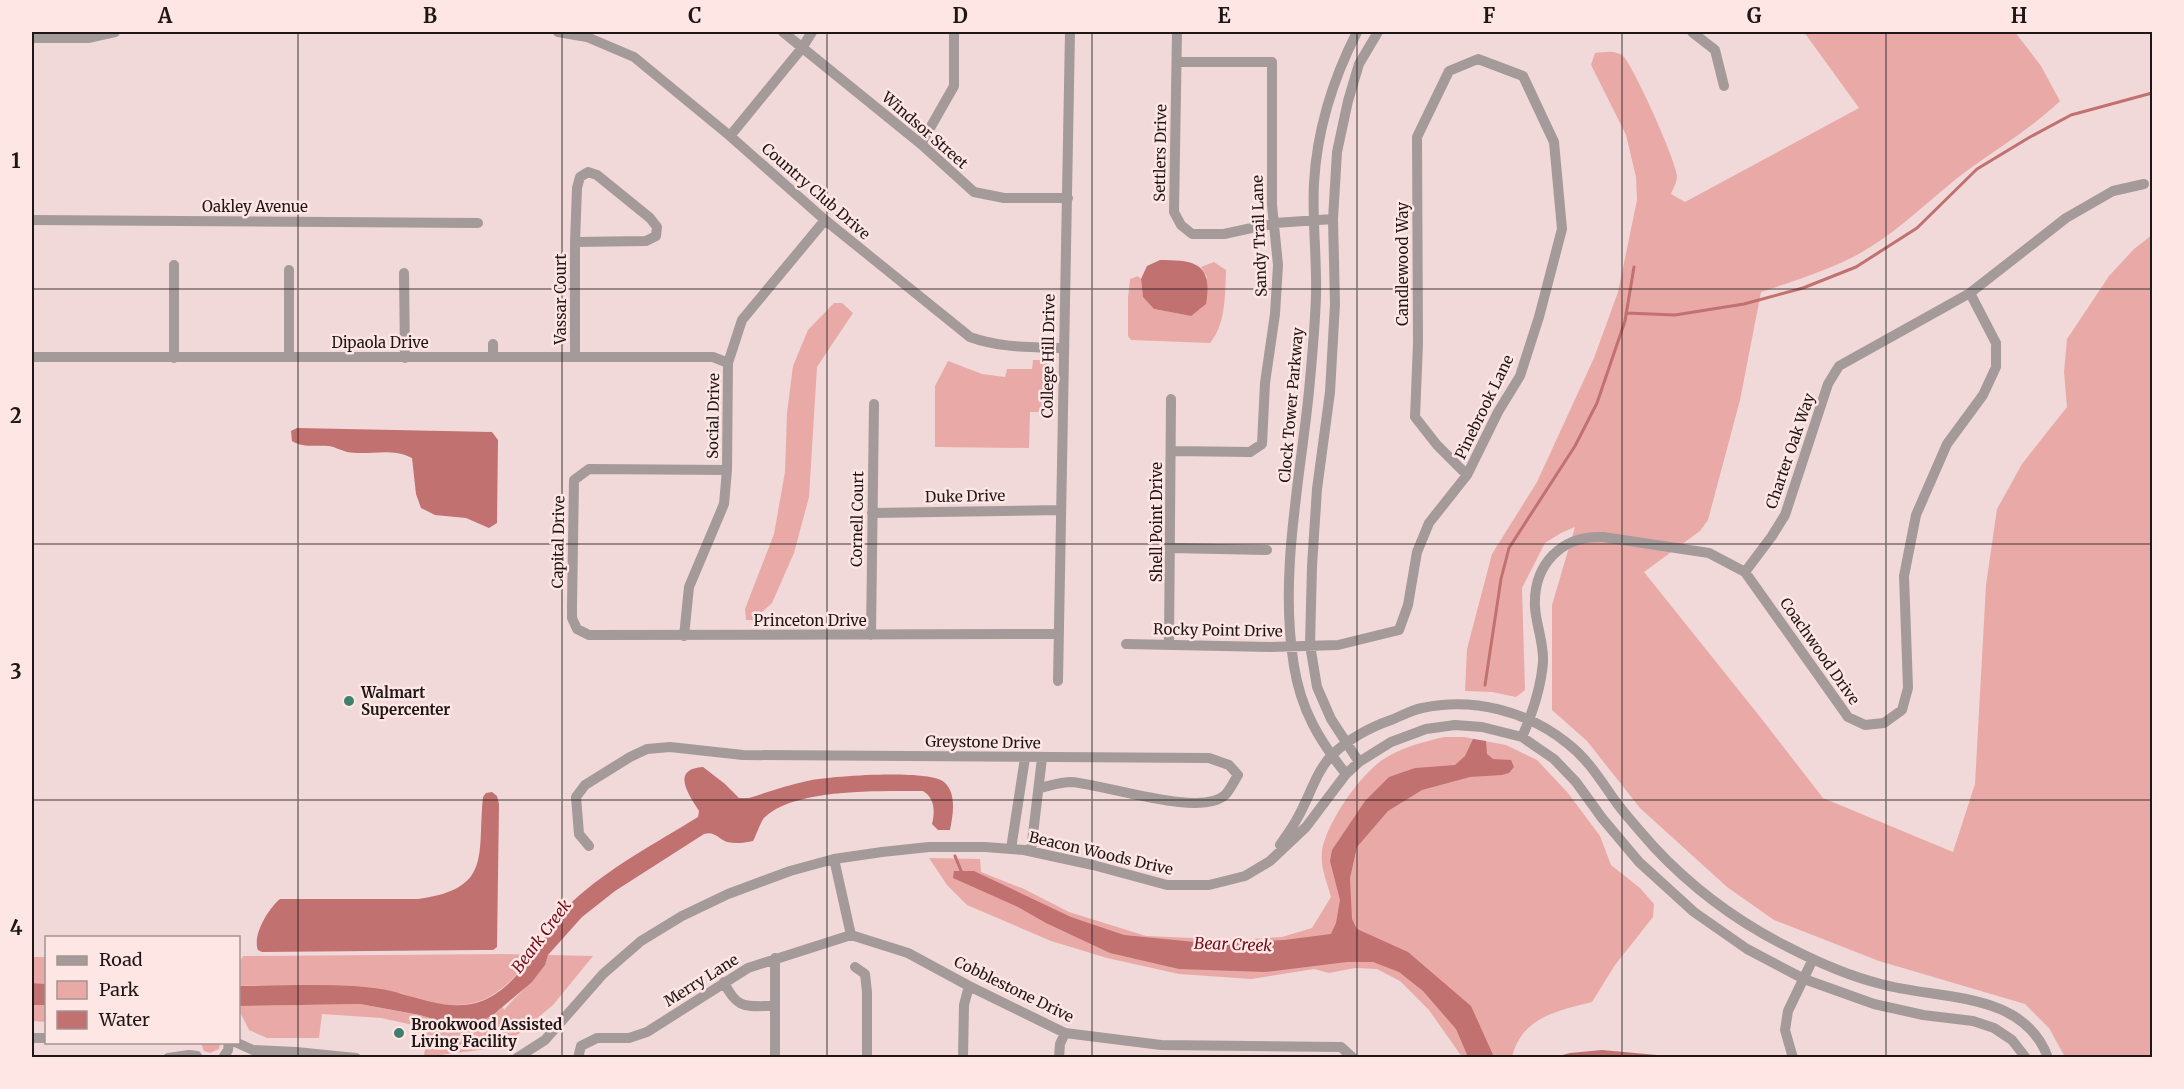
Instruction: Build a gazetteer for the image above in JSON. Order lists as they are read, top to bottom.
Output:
{
  "streets": {
    "street": [
      "Windsor Street",
      "Settlers Drive",
      "Country Club Drive",
      "Oakley Avenue",
      "Sandy Trail Lane",
      "Candlewood Way",
      "Vassar Court",
      "Dipaola Drive",
      "College Hill Drive",
      "Clock Tower Parkway",
      "Pinebrook Lane",
      "Social Drive",
      "Charter Oak Way",
      "Duke Drive",
      "Cornell Court",
      "Shell Point Drive",
      "Capital Drive",
      "Princeton Drive",
      "Rocky Point Drive",
      "Coachwood Drive",
      "Greystone Drive",
      "Beacon Woods Drive",
      "Merry Lane",
      "Cobblestone Drive"
    ]
  },
  "crossings": [
    ["Windsor Street", "College Hill Drive"],
    ["Settlers Drive", "Sandy Trail Lane"],
    ["Settlers Drive", "Clock Tower Parkway"],
    ["Country Club Drive", "College Hill Drive"],
    ["Country Club Drive", "Social Drive"],
    ["Sandy Trail Lane", "Shell Point Drive"],
    ["Candlewood Way", "Pinebrook Lane"],
    ["Vassar Court", "Dipaola Drive"],
    ["Dipaola Drive", "Social Drive"],
    ["College Hill Drive", "Duke Drive"],
    ["College Hill Drive", "Princeton Drive"],
    ["Clock Tower Parkway", "Rocky Point Drive"],
    ["Clock Tower Parkway", "Beacon Woods Drive"],
    ["Pinebrook Lane", "Rocky Point Drive"],
    ["Social Drive", "Capital Drive"],
    ["Social Drive", "Princeton Drive"],
    ["Charter Oak Way", "Coachwood Drive"],
    ["Duke Drive", "Cornell Court"],
    ["Cornell Court", "Princeton Drive"],
    ["Shell Point Drive", "Rocky Point Drive"],
    ["Capital Drive", "Princeton Drive"],
    ["Merry Lane", "Cobblestone Drive"]
  ],
  "water": ["Beark Creek", "Bear Creek"],
  "places": ["Walmart Supercenter", "Brookwood Assisted Living Facility"],
  "legend": ["Road", "Park", "Water"],
  "grid": {
    "columns": [
      "A",
      "B",
      "C",
      "D",
      "E",
      "F",
      "G",
      "H"
    ],
    "rows": [
      "1",
      "2",
      "3",
      "4"
    ]
  }
}
